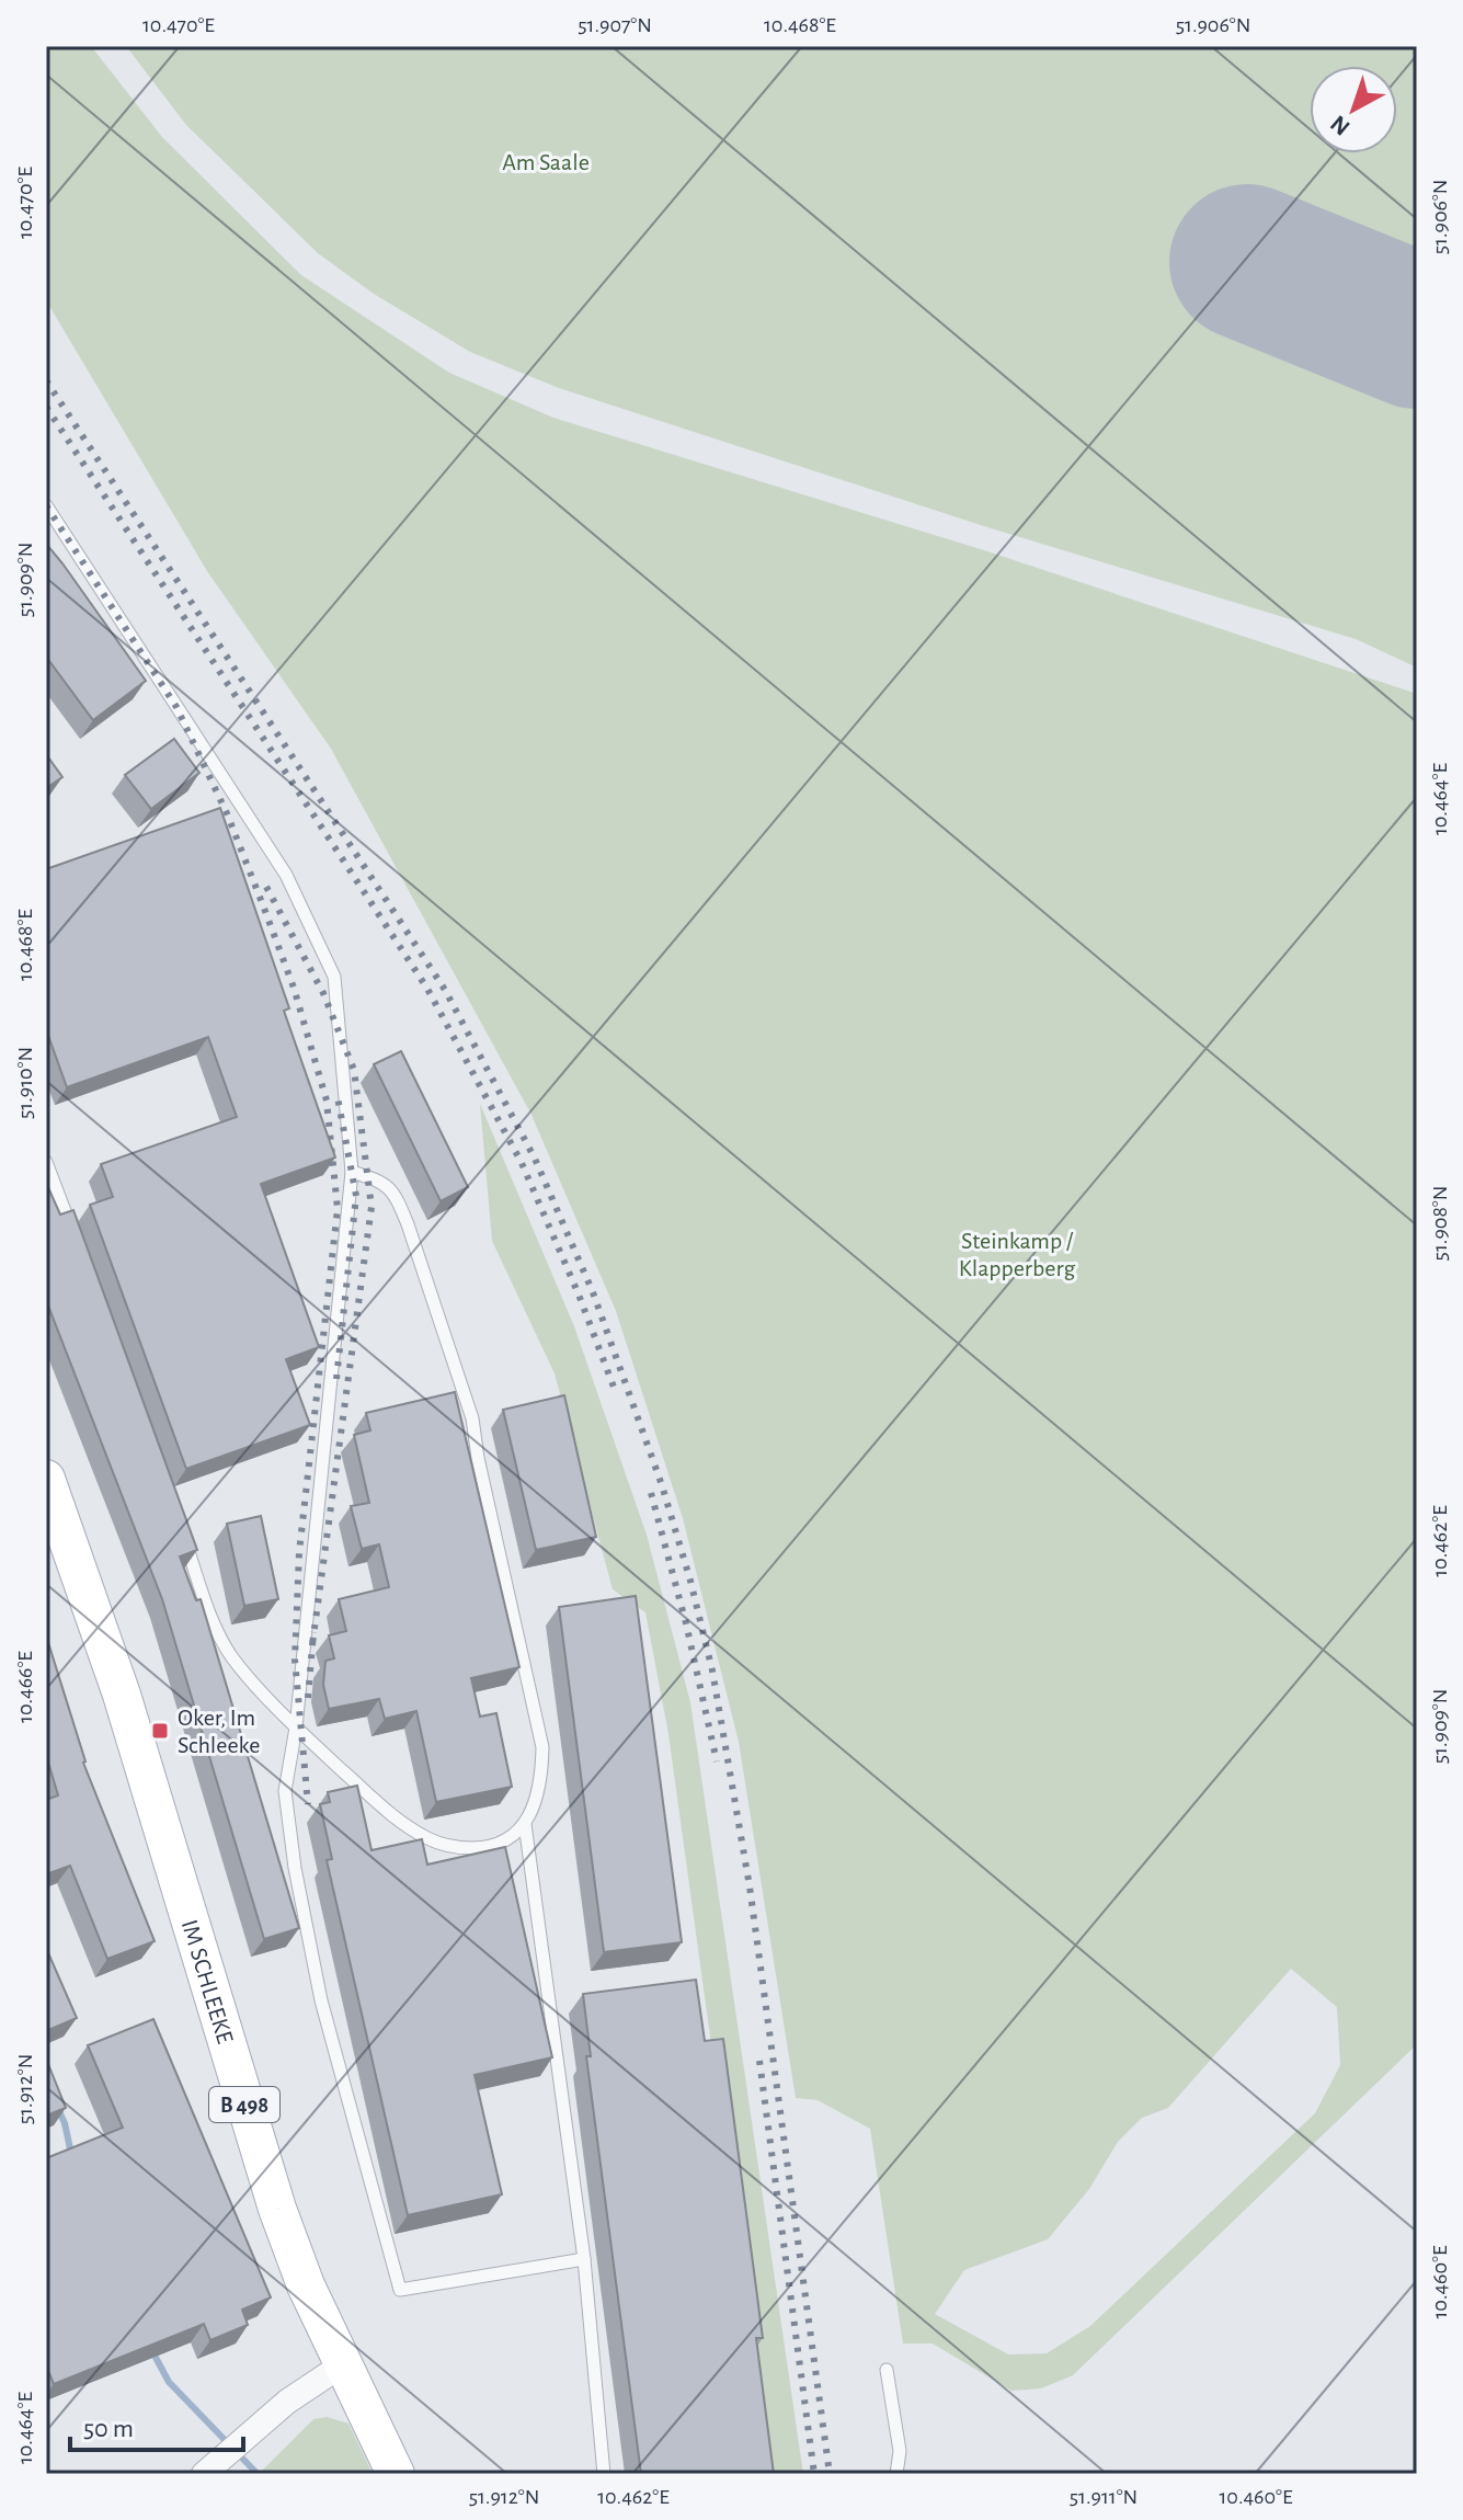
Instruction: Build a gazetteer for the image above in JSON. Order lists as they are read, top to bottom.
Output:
{
  "streets": {
    "main road": ["IM SCHLEEKE", "B 498"]
  },
  "parks": ["Am Saale", "Steinkamp / Klapperberg"],
  "places": {
    "transit": ["Oker, Im Schleeke"]
  },
  "scale_bar": "50 m",
  "north": "bottom left",
  "coordinates": [
    "10.470°E",
    "51.907°N",
    "10.468°E",
    "51.906°N",
    "51.909°N",
    "10.464°E",
    "51.910°N",
    "51.908°N",
    "10.462°E",
    "10.466°E",
    "51.912°N",
    "10.460°E",
    "51.911°N"
  ]
}
